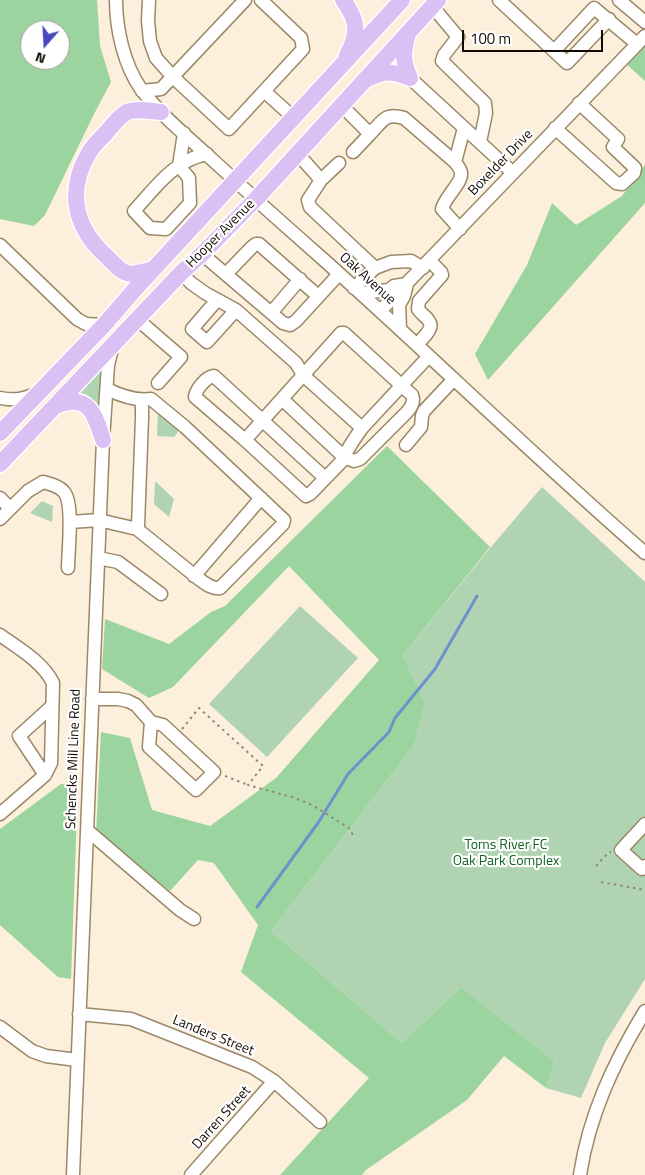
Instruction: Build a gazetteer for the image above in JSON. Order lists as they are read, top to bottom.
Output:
{
  "streets": {
    "main road": ["Hooper Avenue"],
    "street": [
      "Boxelder Drive",
      "Oak Avenue",
      "Schencks Mill Line Road",
      "Landers Street",
      "Darren Street"
    ]
  },
  "crossings": [
    ["Boxelder Drive", "Oak Avenue"],
    ["Hooper Avenue", "Oak Avenue"],
    ["Hooper Avenue", "Schencks Mill Line Road"],
    ["Schencks Mill Line Road", "Landers Street"],
    ["Landers Street", "Darren Street"]
  ],
  "parks": ["Toms River FC Oak Park Complex"],
  "scale_bar": "100 m",
  "north": "bottom"
}
